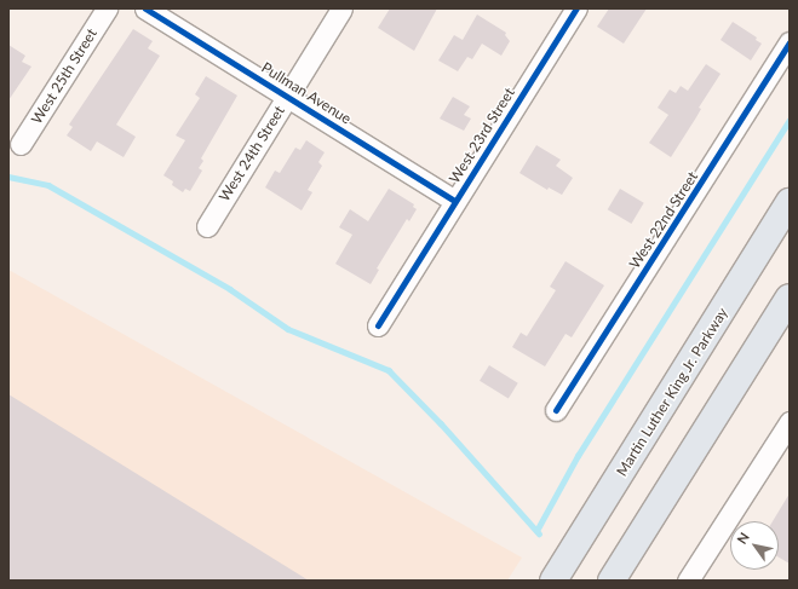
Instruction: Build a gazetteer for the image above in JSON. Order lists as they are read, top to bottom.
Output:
{
  "streets": {
    "highway": ["Martin Luther King Jr. Parkway"],
    "street": [
      "West 25th Street",
      "Pullman Avenue",
      "West 23rd Street",
      "West 24th Street",
      "West 22nd Street"
    ]
  },
  "crossings": [
    ["Pullman Avenue", "West 23rd Street"],
    ["Pullman Avenue", "West 24th Street"]
  ],
  "north": "top left"
}
